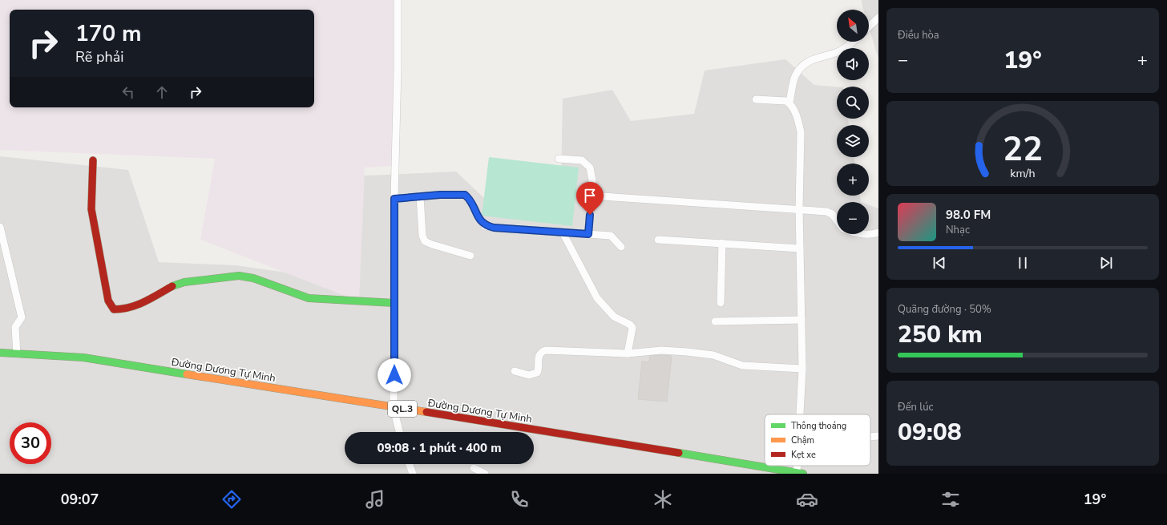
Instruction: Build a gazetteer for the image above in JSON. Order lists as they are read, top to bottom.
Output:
{
  "streets": {
    "main road": ["Đường Dương Tự Minh", "QL.3"]
  },
  "legend": ["Thông thoáng", "Chậm", "Kẹt xe"],
  "north": "top left",
  "page": {
    "tile": [
      "Điều hòa",
      ["Quãng đường · 50%", "250 km"],
      ["Đến lúc", "09:08"]
    ],
    "map_buttons": ["+", "−"],
    "turn": ["170 m", "Rẽ phải"],
    "heat": ["−", "19°", "+"],
    "song": ["98.0 FM", "Nhạc"],
    "limit": "30",
    "trip": "09:08 · 1 phút · 400 m",
    "tabs": ["09:07", "19°"],
    "gauge": ["22", "km/h"]
  }
}
